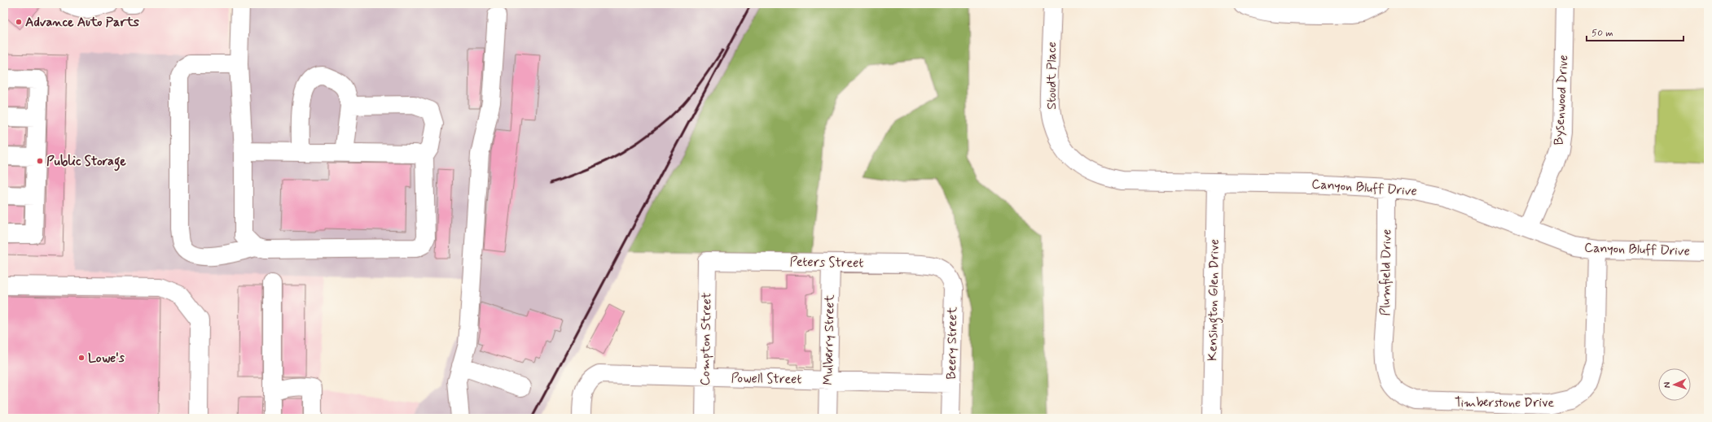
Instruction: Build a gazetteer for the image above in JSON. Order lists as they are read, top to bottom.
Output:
{
  "streets": {
    "street": [
      "Stoudt Place",
      "Bysenwood Drive",
      "Canyon Bluff Drive",
      "Peters Street",
      "Plumfield Drive",
      "Kensington Glen Drive",
      "Compton Street",
      "Mulberry Street",
      "Beery Street",
      "Powell Street",
      "Timberstone Drive"
    ]
  },
  "crossings": [
    ["Stoudt Place", "Canyon Bluff Drive"],
    ["Bysenwood Drive", "Canyon Bluff Drive"],
    ["Canyon Bluff Drive", "Plumfield Drive"],
    ["Canyon Bluff Drive", "Kensington Glen Drive"],
    ["Canyon Bluff Drive", "Timberstone Drive"],
    ["Peters Street", "Compton Street"],
    ["Peters Street", "Mulberry Street"],
    ["Peters Street", "Beery Street"],
    ["Plumfield Drive", "Timberstone Drive"],
    ["Compton Street", "Powell Street"],
    ["Mulberry Street", "Powell Street"],
    ["Beery Street", "Powell Street"]
  ],
  "places": ["Advance Auto Parts", "Public Storage", "Lowe's"],
  "scale_bar": "50 m",
  "north": "left"
}
